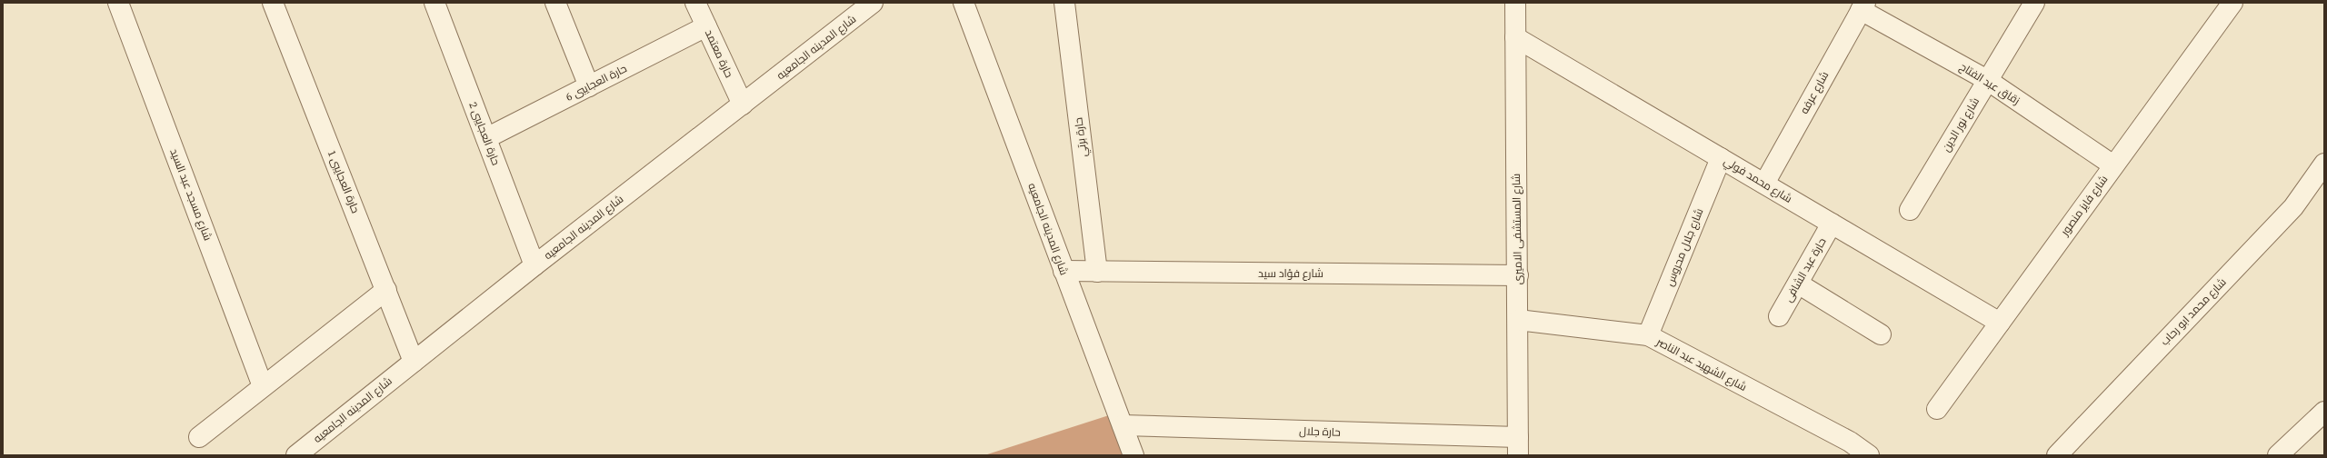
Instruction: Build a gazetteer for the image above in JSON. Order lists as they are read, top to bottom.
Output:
{
  "streets": {
    "street": [
      "شارع المدينه الجامعيه",
      "حارة معتمد",
      "حارة العجايبى 6",
      "زقاق عبد الفتاح",
      "شارع عرفه",
      "شارع نور الدين",
      "حارة العجايبى 2",
      "حارة برتي",
      "شارع محمد فولي",
      "حارة العجايبى 1",
      "شارع مسجد عبد السيد",
      "شارع فايز منصور",
      "شارع المستشفى الاميرى",
      "شارع جلال محروس",
      "حارة عبد الشافى",
      "شارع فؤاد سيد",
      "شارع محمد ابو رحاب",
      "شارع الشهيد عبد الناصر",
      "حارة جلال"
    ]
  },
  "crossings": [
    ["شارع المدينه الجامعيه", "حارة معتمد"],
    ["شارع المدينه الجامعيه", "حارة العجايبى 2"],
    ["شارع المدينه الجامعيه", "حارة العجايبى 1"],
    ["شارع المدينه الجامعيه", "شارع فؤاد سيد"],
    ["شارع المدينه الجامعيه", "حارة جلال"],
    ["حارة معتمد", "حارة العجايبى 6"],
    ["حارة العجايبى 6", "حارة العجايبى 2"],
    ["زقاق عبد الفتاح", "شارع عرفه"],
    ["زقاق عبد الفتاح", "شارع نور الدين"],
    ["زقاق عبد الفتاح", "شارع فايز منصور"],
    ["شارع عرفه", "شارع محمد فولي"],
    ["حارة برتي", "شارع فؤاد سيد"],
    ["شارع محمد فولي", "شارع فايز منصور"],
    ["شارع محمد فولي", "شارع المستشفى الاميرى"],
    ["شارع محمد فولي", "شارع جلال محروس"],
    ["شارع محمد فولي", "حارة عبد الشافى"],
    ["شارع المستشفى الاميرى", "شارع فؤاد سيد"],
    ["شارع المستشفى الاميرى", "شارع الشهيد عبد الناصر"],
    ["شارع المستشفى الاميرى", "حارة جلال"],
    ["شارع جلال محروس", "شارع الشهيد عبد الناصر"]
  ]
}
